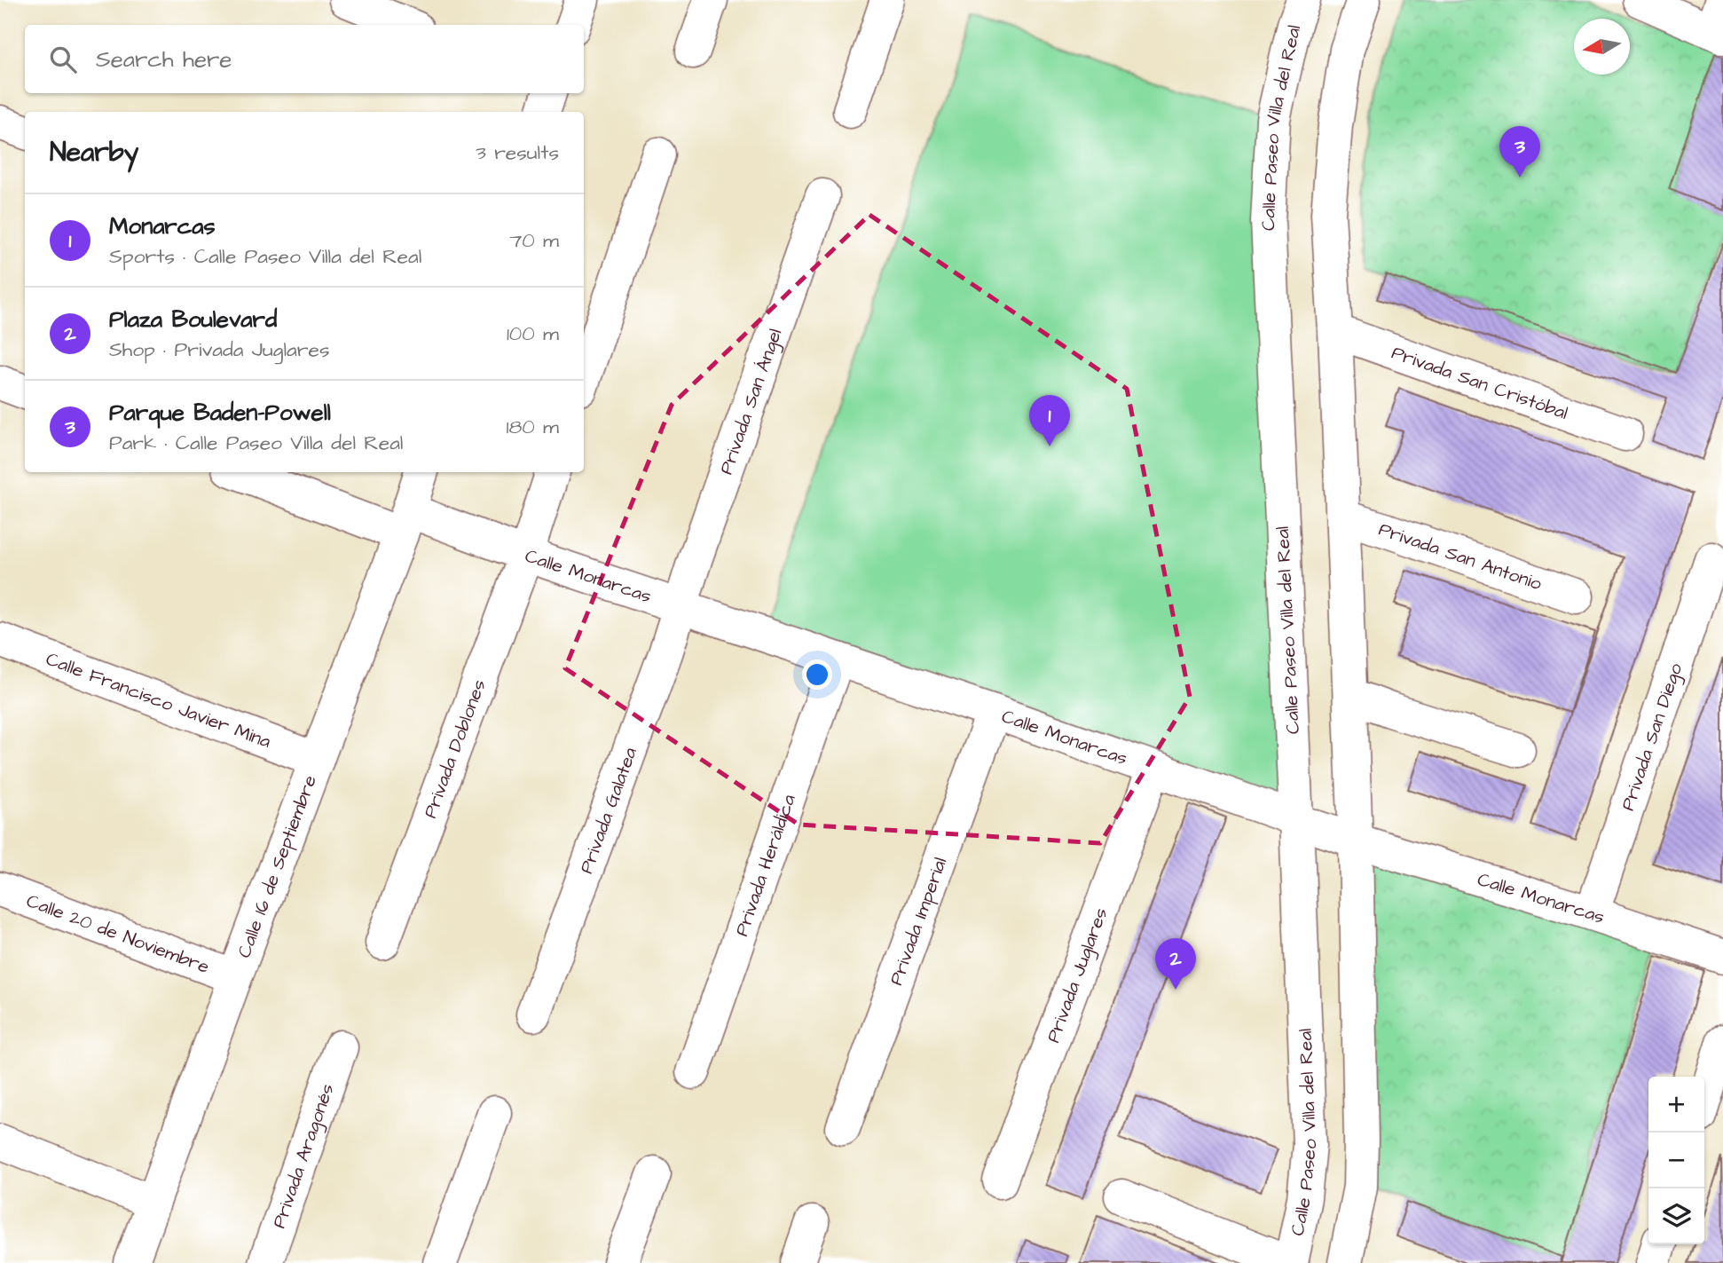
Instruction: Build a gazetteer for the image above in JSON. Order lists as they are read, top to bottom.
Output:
{
  "streets": {
    "street": [
      "Calle Paseo Villa del Real",
      "Privada San Cristóbal",
      "Privada San Ángel",
      "Privada San Antonio",
      "Calle Monarcas",
      "Calle Francisco Javier Mina",
      "Privada San Diego",
      "Privada Doblones",
      "Privada Galatea",
      "Privada Heráldica",
      "Calle 16 de Septiembre",
      "Privada Imperial",
      "Calle 20 de Noviembre",
      "Privada Juglares",
      "Privada Aragonés"
    ]
  },
  "crossings": [
    ["Calle Paseo Villa del Real", "Calle Monarcas"],
    ["Privada San Ángel", "Calle Monarcas"],
    ["Privada San Ángel", "Privada Galatea"],
    ["Calle Monarcas", "Privada San Diego"],
    ["Calle Monarcas", "Privada Doblones"],
    ["Calle Monarcas", "Privada Galatea"],
    ["Calle Monarcas", "Privada Heráldica"],
    ["Calle Monarcas", "Calle 16 de Septiembre"],
    ["Calle Monarcas", "Privada Imperial"],
    ["Calle Monarcas", "Privada Juglares"],
    ["Calle Francisco Javier Mina", "Calle 16 de Septiembre"],
    ["Calle 16 de Septiembre", "Calle 20 de Noviembre"]
  ],
  "north": "left",
  "page": {
    "search": "Search here",
    "heading": ["Nearby", "3 results"],
    "pins": ["3", "1", "2"],
    "list": [
      {
        "mark": "1",
        "name": "Monarcas",
        "note": "Sports · Calle Paseo Villa del Real",
        "value": "70 m"
      },
      {
        "mark": "2",
        "name": "Plaza Boulevard",
        "note": "Shop · Privada Juglares",
        "value": "100 m"
      },
      {
        "mark": "3",
        "name": "Parque Baden-Powell",
        "note": "Park · Calle Paseo Villa del Real",
        "value": "180 m"
      }
    ],
    "map_buttons": ["+", "−"]
  }
}
